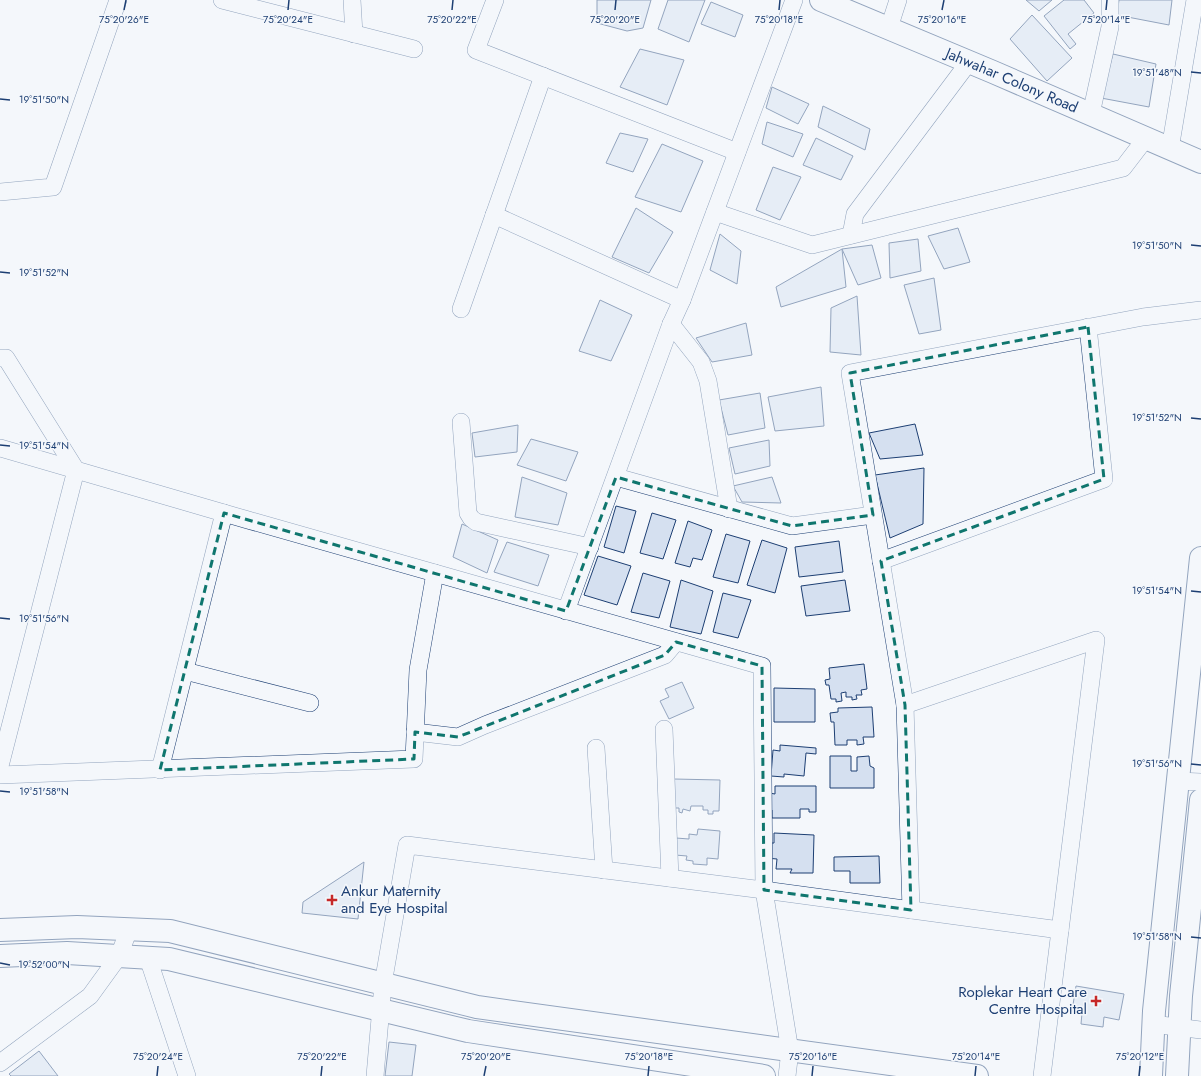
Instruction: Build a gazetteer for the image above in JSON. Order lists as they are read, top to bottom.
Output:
{
  "streets": {
    "street": ["Jahwahar Colony Road"]
  },
  "places": {
    "health": ["Ankur Maternity and Eye Hospital", "Roplekar Heart Care Centre Hospital"]
  },
  "coordinates": [
    "75°20'26\"E",
    "75°20'24\"E",
    "75°20'22\"E",
    "75°20'20\"E",
    "75°20'18\"E",
    "75°20'16\"E",
    "75°20'14\"E",
    "19°51'48\"N",
    "19°51'50\"N",
    "19°51'52\"N",
    "19°51'54\"N",
    "19°51'56\"N",
    "19°51'58\"N",
    "19°52'00\"N",
    "75°20'12\"E"
  ]
}
